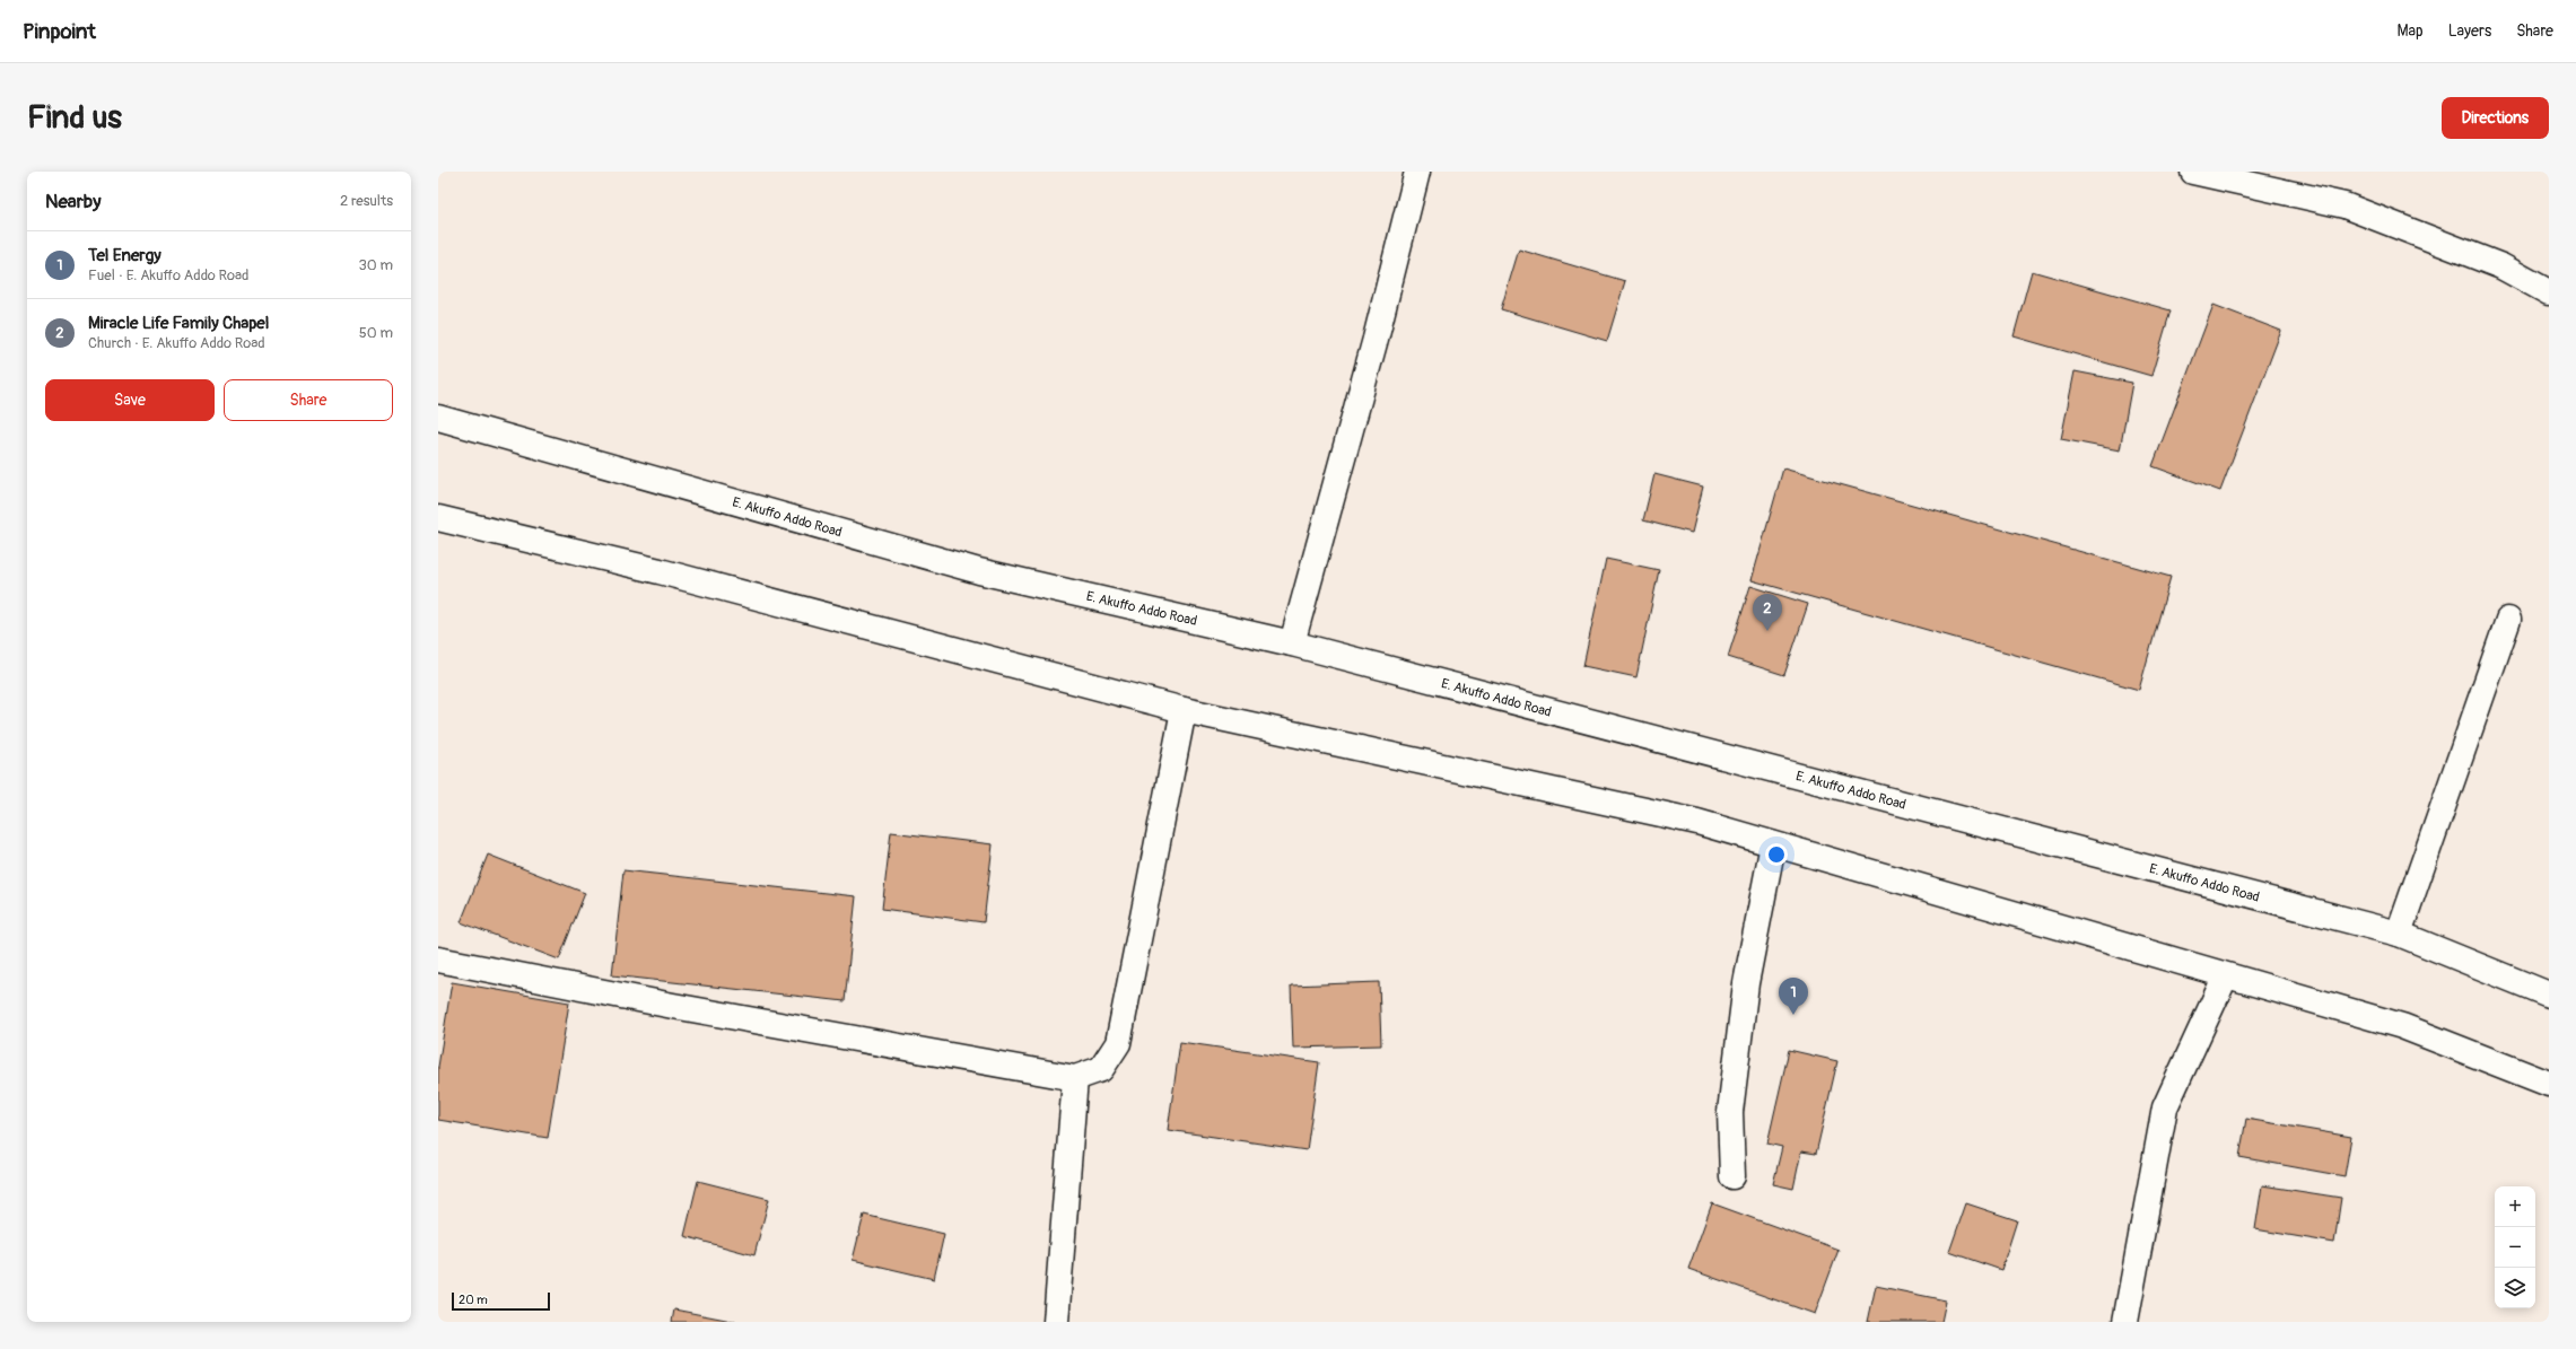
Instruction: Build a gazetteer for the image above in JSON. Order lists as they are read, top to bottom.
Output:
{
  "streets": {
    "main road": ["E. Akuffo Addo Road"]
  },
  "scale_bar": "20 m",
  "page": {
    "header": "Pinpoint",
    "nav": ["Map", "Layers", "Share"],
    "buttons": [
      "Directions",
      ["Save", "Share"]
    ],
    "title": "Find us",
    "heading": ["Nearby", "2 results"],
    "list": [
      {
        "mark": "1",
        "name": "Tel Energy",
        "note": "Fuel · E. Akuffo Addo Road",
        "value": "30 m"
      },
      {
        "mark": "2",
        "name": "Miracle Life Family Chapel",
        "note": "Church · E. Akuffo Addo Road",
        "value": "50 m"
      }
    ],
    "pins": ["2", "1"],
    "map_buttons": ["+", "−"],
    "scale": "20 m"
  }
}
